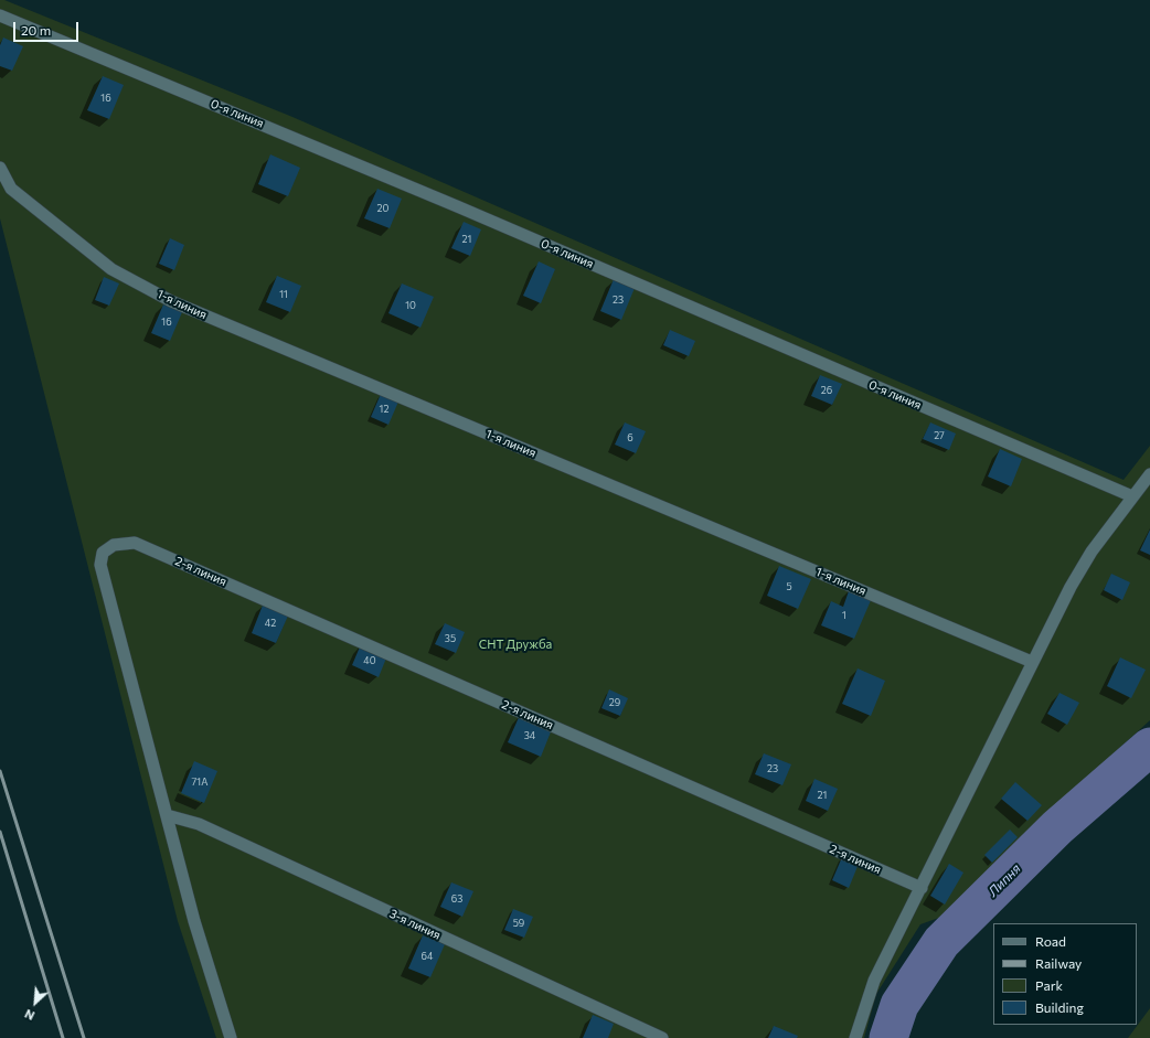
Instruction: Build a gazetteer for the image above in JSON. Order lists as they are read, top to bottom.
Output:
{
  "streets": {
    "street": [
      "0-я линия",
      "1-я линия",
      "2-я линия",
      "3-я линия"
    ]
  },
  "crossings": [
    ["2-я линия", "3-я линия"]
  ],
  "water": ["Липня"],
  "parks": ["СНТ Дружба"],
  "house_numbers": [
    "16",
    "20",
    "21",
    "11",
    "23",
    "10",
    "16",
    "26",
    "12",
    "27",
    "6",
    "5",
    "1",
    "42",
    "35",
    "40",
    "29",
    "34",
    "23",
    "71А",
    "21",
    "63",
    "59",
    "64"
  ],
  "legend": [
    "Road",
    "Railway",
    "Park",
    "Building"
  ],
  "scale_bar": "20 m",
  "north": "bottom left"
}
